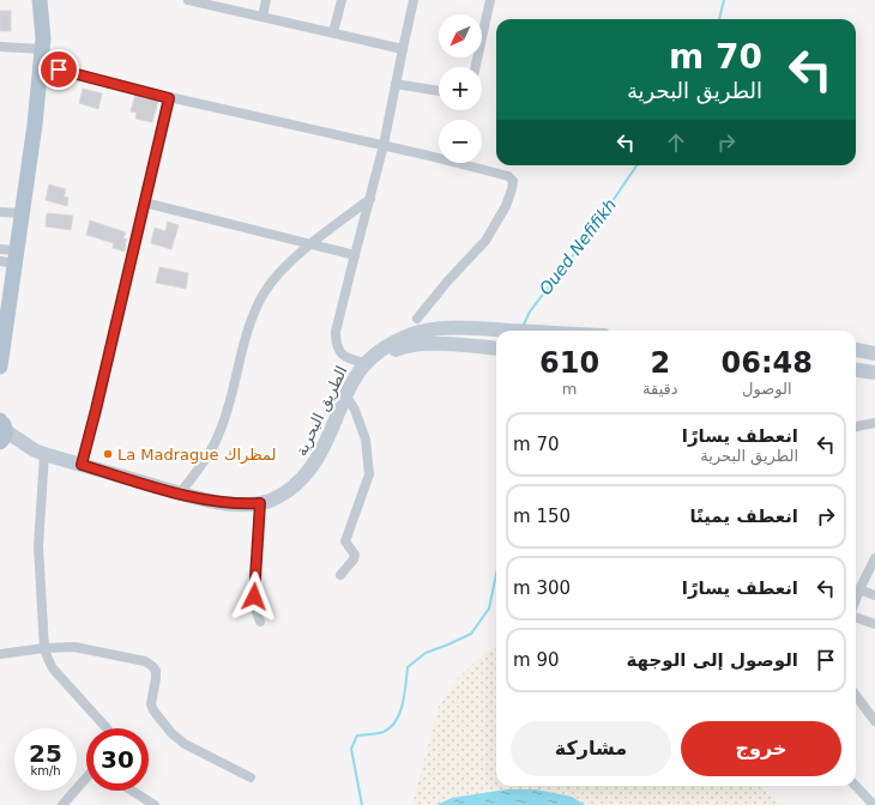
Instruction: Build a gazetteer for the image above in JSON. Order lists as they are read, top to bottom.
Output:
{
  "streets": {
    "main road": ["الطريق البحرية"]
  },
  "water": ["Oued Nefifikh"],
  "places": ["La Madrague لمظراك"],
  "north": "bottom left",
  "page": {
    "map_buttons": ["+", "−"],
    "turn": ["70 m", "الطريق البحرية"],
    "eta": [
      "06:48",
      "الوصول",
      "2",
      "دقيقة",
      "610",
      "m"
    ],
    "list": [
      {
        "name": "انعطف يسارًا",
        "note": "الطريق البحرية",
        "value": "70 m"
      },
      {
        "name": "انعطف يمينًا",
        "value": "150 m"
      },
      {
        "name": "انعطف يسارًا",
        "value": "300 m"
      },
      {
        "name": "الوصول إلى الوجهة",
        "value": "90 m"
      }
    ],
    "buttons": ["خروج", "مشاركة"],
    "speed": "25 km/h",
    "limit": "30"
  }
}
